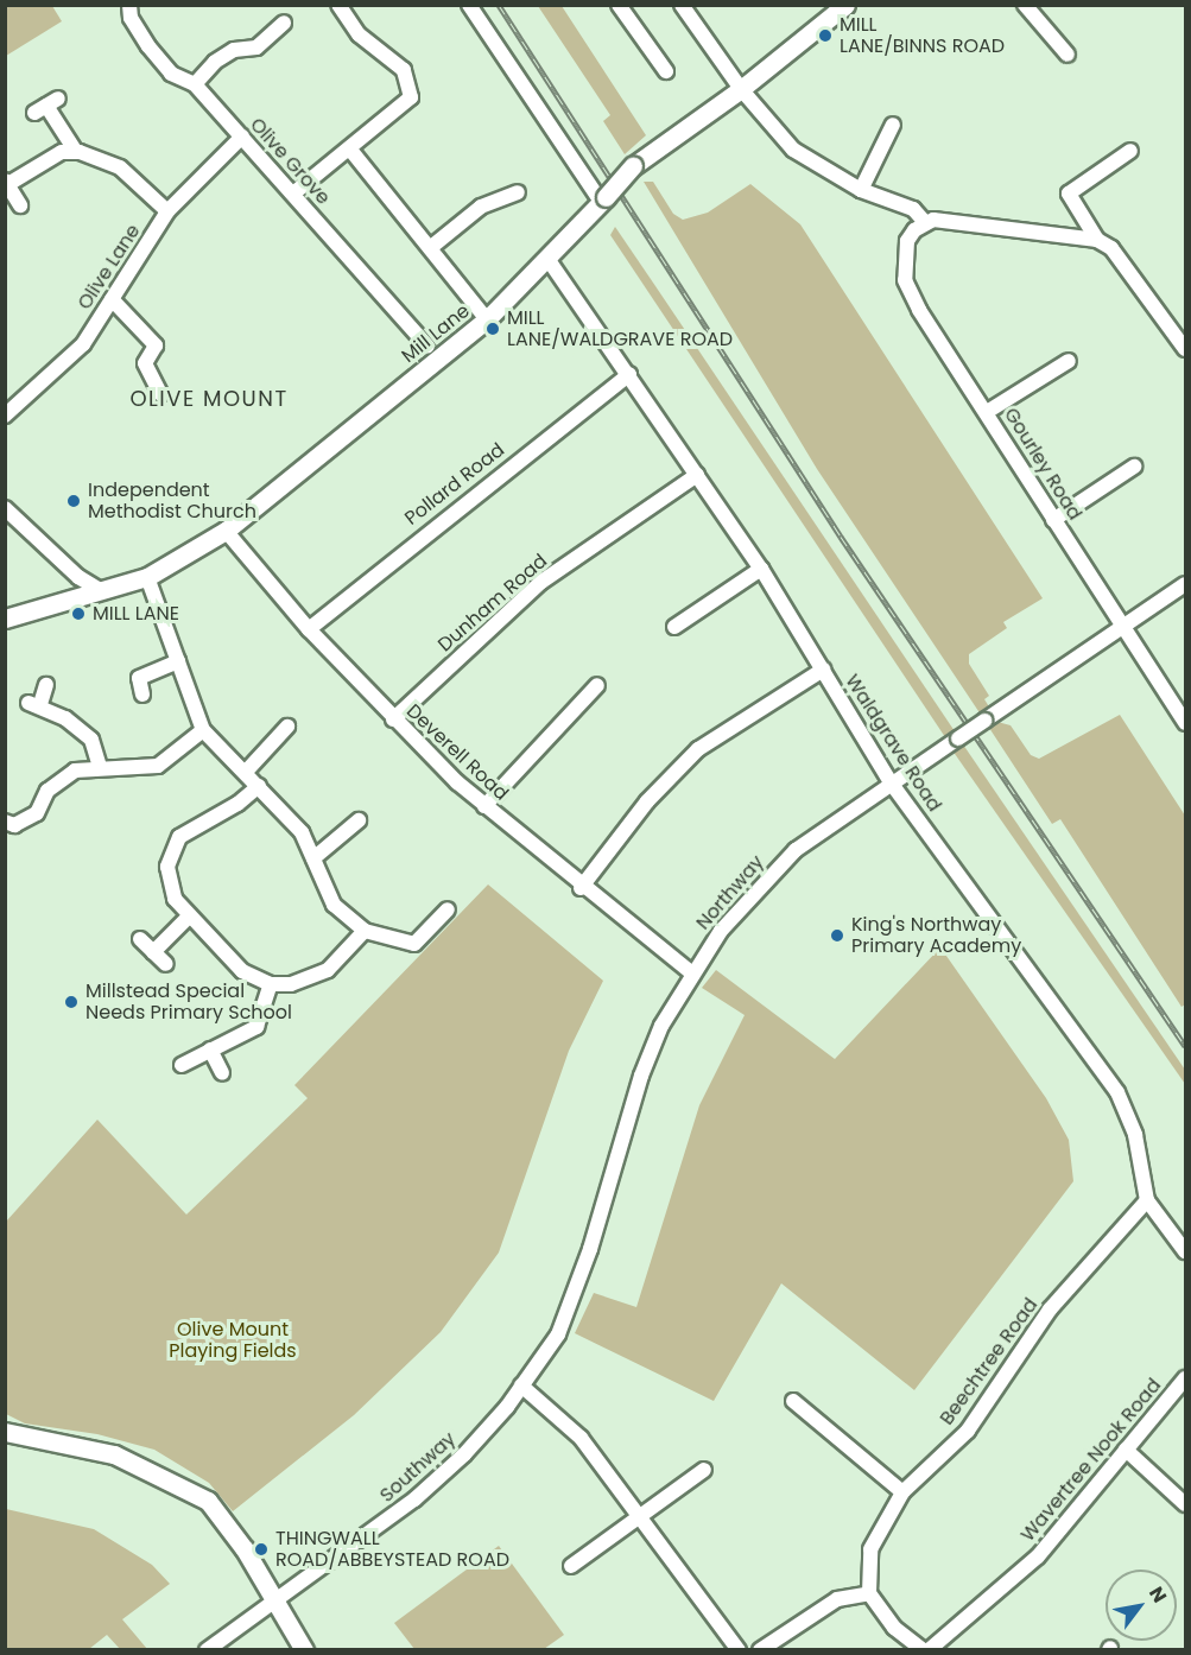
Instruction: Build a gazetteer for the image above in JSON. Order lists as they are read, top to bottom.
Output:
{
  "streets": {
    "street": [
      "Olive Grove",
      "Olive Lane",
      "Mill Lane",
      "Gourley Road",
      "Pollard Road",
      "Dunham Road",
      "Waldgrave Road",
      "Deverell Road",
      "Northway",
      "Beechtree Road",
      "Wavertree Nook Road",
      "Southway"
    ]
  },
  "crossings": [
    ["Olive Grove", "Olive Lane"],
    ["Mill Lane", "Waldgrave Road"],
    ["Mill Lane", "Deverell Road"],
    ["Gourley Road", "Northway"],
    ["Pollard Road", "Waldgrave Road"],
    ["Pollard Road", "Deverell Road"],
    ["Dunham Road", "Waldgrave Road"],
    ["Dunham Road", "Deverell Road"],
    ["Waldgrave Road", "Northway"],
    ["Waldgrave Road", "Beechtree Road"],
    ["Deverell Road", "Northway"],
    ["Northway", "Southway"],
    ["Beechtree Road", "Wavertree Nook Road"]
  ],
  "districts": ["OLIVE MOUNT"],
  "parks": ["Olive Mount Playing Fields"],
  "places": [
    "MILL LANE/BINNS ROAD",
    "MILL LANE/WALDGRAVE ROAD",
    "Independent Methodist Church",
    "MILL LANE",
    "King's Northway Primary Academy",
    "Millstead Special Needs Primary School",
    "THINGWALL ROAD/ABBEYSTEAD ROAD"
  ],
  "north": "top right"
}
